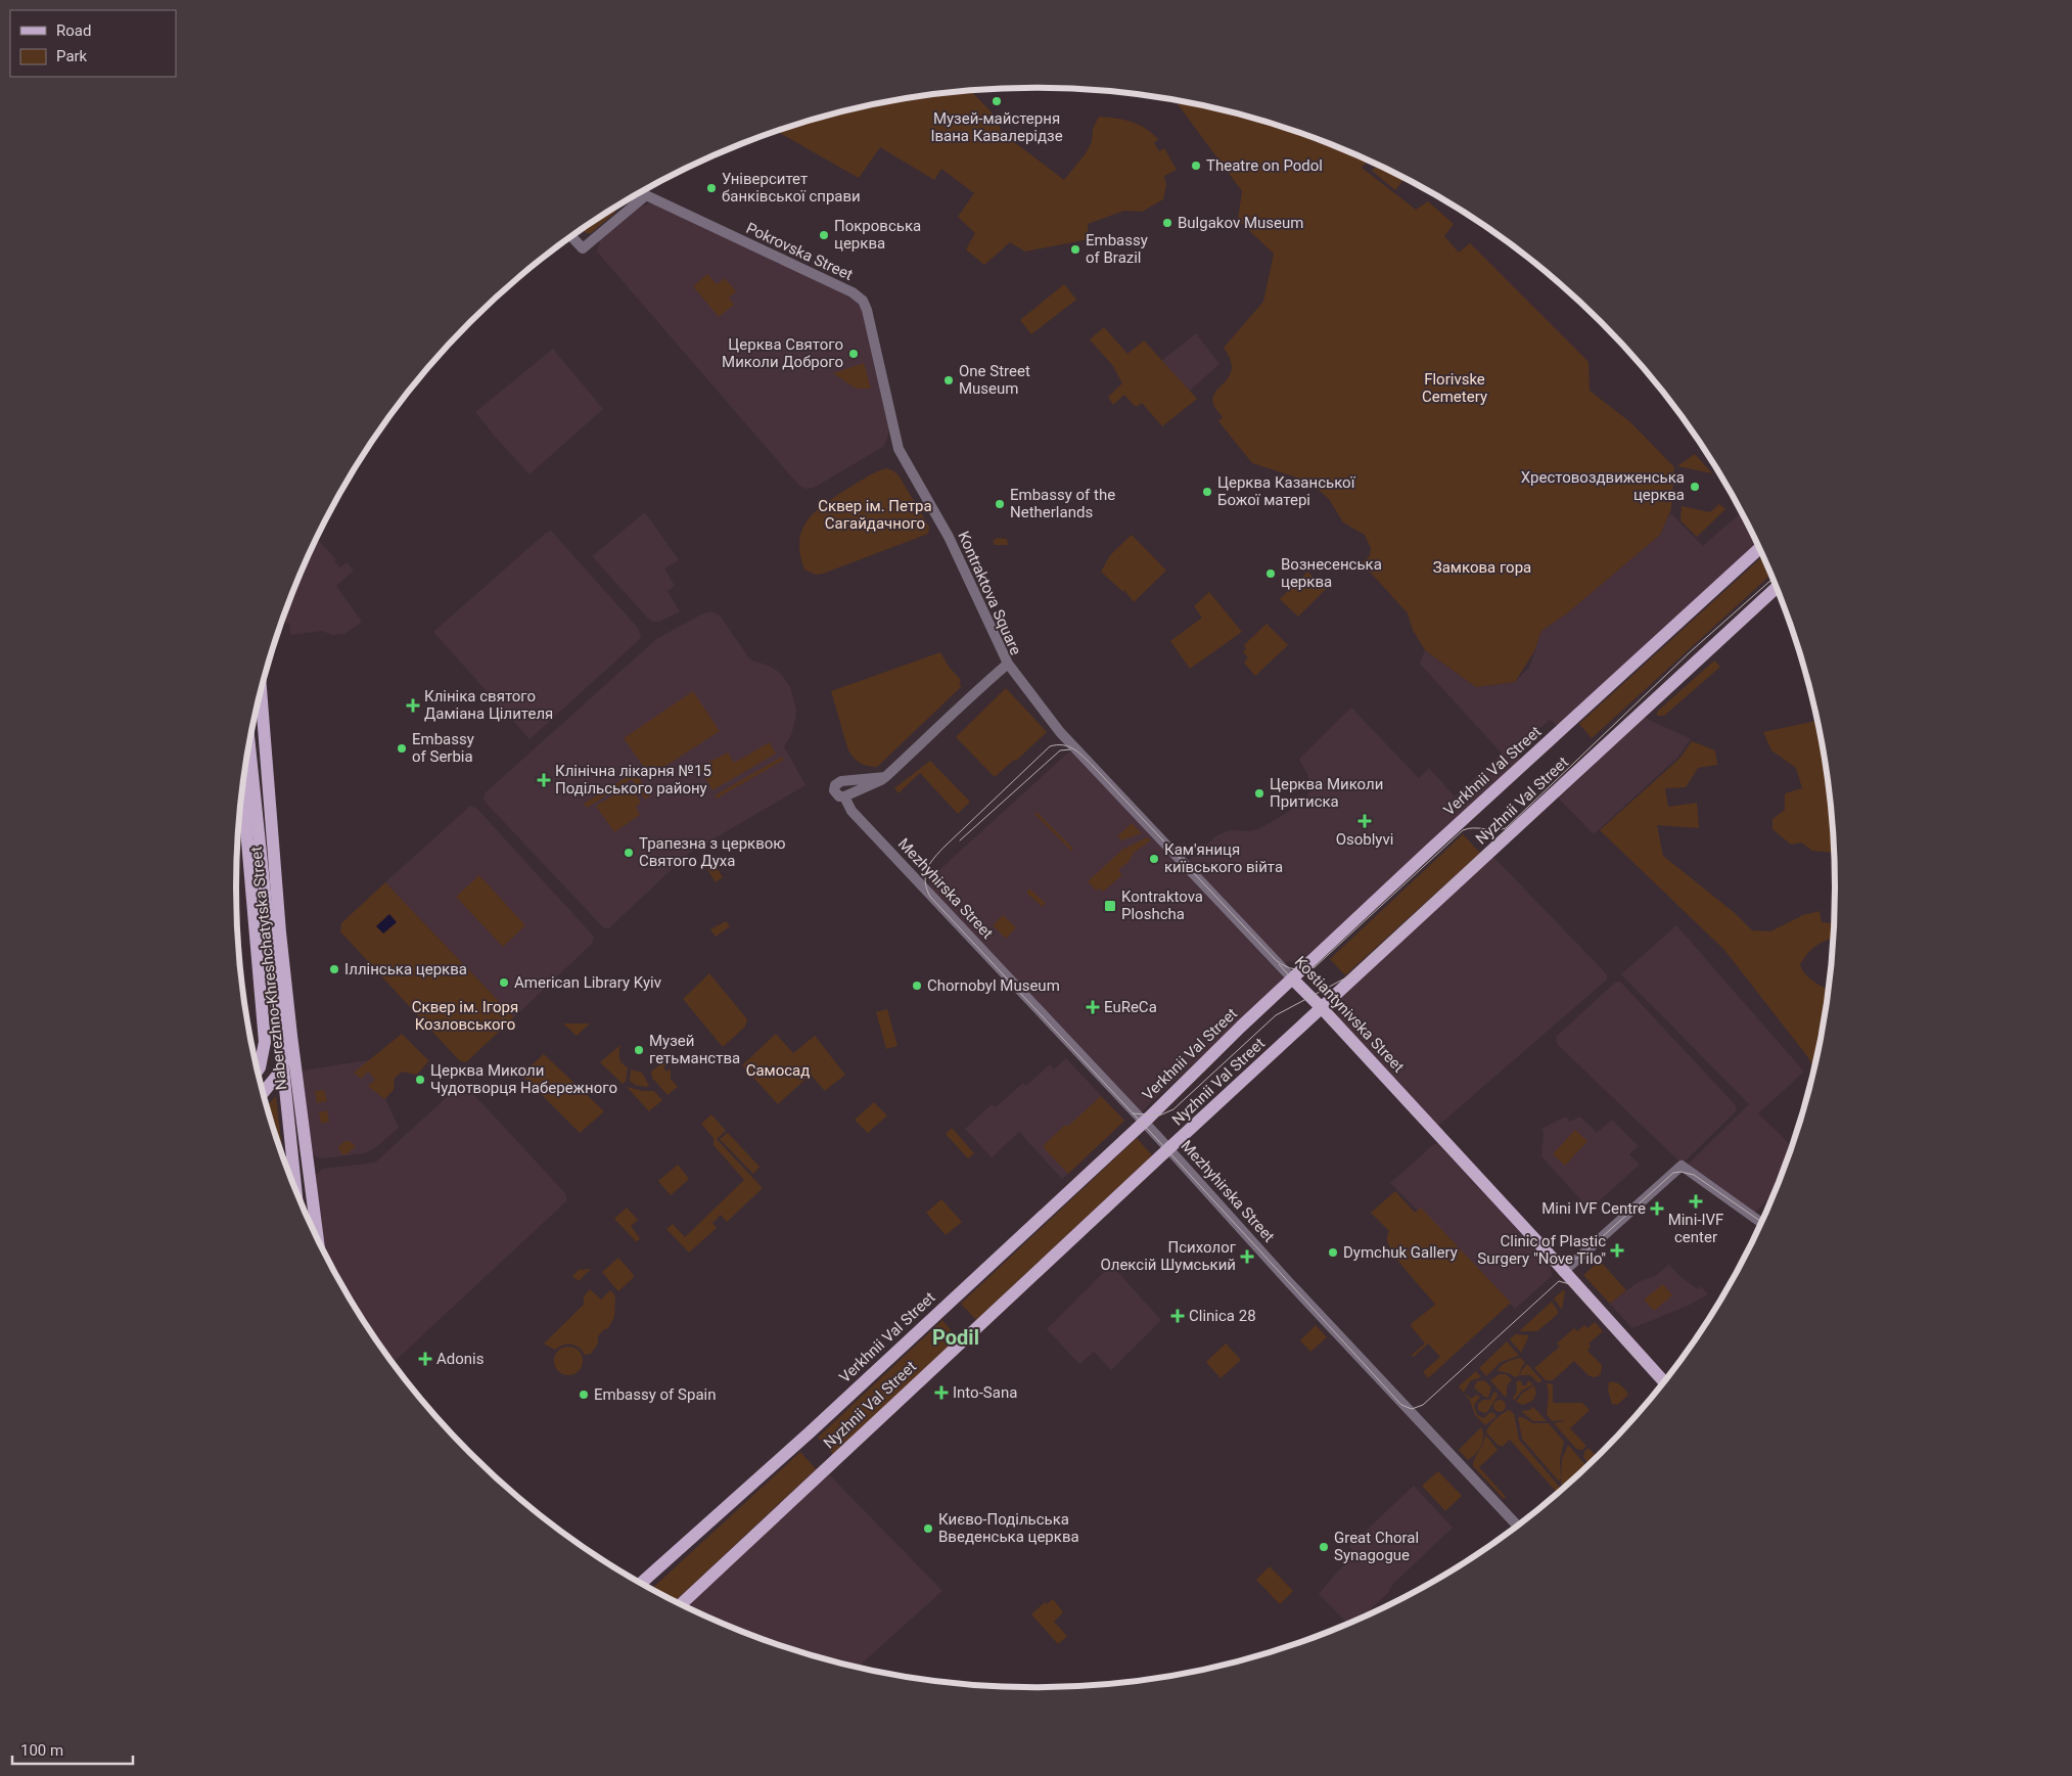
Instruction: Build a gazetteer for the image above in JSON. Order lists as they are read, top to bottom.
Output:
{
  "streets": {
    "main road": [
      "Verkhnii Val Street",
      "Nyzhnii Val Street",
      "Naberezhno-Khreshchatytska Street",
      "Kostiantynivska Street"
    ],
    "street": ["Pokrovska Street", "Kontraktova Square", "Mezhyhirska Street"]
  },
  "crossings": [
    ["Pokrovska Street", "Kontraktova Square"],
    ["Kontraktova Square", "Mezhyhirska Street"],
    ["Kontraktova Square", "Kostiantynivska Street"],
    ["Verkhnii Val Street", "Mezhyhirska Street"],
    ["Verkhnii Val Street", "Kostiantynivska Street"],
    ["Nyzhnii Val Street", "Mezhyhirska Street"],
    ["Nyzhnii Val Street", "Kostiantynivska Street"]
  ],
  "districts": ["Podil"],
  "parks": [
    "Florivske Cemetery",
    "Сквер ім. Петра Сагайдачного",
    "Замкова гора",
    "Сквер ім. Ігоря Козловського",
    "Самосад"
  ],
  "places": {
    "other": [
      "Музей-майстерня Івана Кавалерідзе",
      "Theatre on Podol",
      "Університет банківської справи",
      "Bulgakov Museum",
      "Покровська церква",
      "Embassy of Brazil",
      "Церква Святого Миколи Доброго",
      "One Street Museum",
      "Хрестовоздвиженська церква",
      "Церква Казанської Божої матері",
      "Embassy of the Netherlands",
      "Вознесенська церква",
      "Embassy of Serbia",
      "Церква Миколи Притиска",
      "Трапезна з церквою Святого Духа",
      "Кам'яниця київського війта",
      "Іллінська церква",
      "American Library Kyiv",
      "Chornobyl Museum",
      "Музей гетьманства",
      "Церква Миколи Чудотворця Набережного",
      "Dymchuk Gallery",
      "Embassy of Spain",
      "Києво-Подільська Введенська церква",
      "Great Choral Synagogue"
    ],
    "health": [
      "Клініка святого Даміана Цілителя",
      "Клінічна лікарня №15 Подільського району",
      "Osoblyvi",
      "EuReCa",
      "Mini-IVF center",
      "Mini IVF Centre",
      "Clinic of Plastic Surgery \"Nove Tilo\"",
      "Психолог Олексій Шумський",
      "Clinica 28",
      "Adonis",
      "Into-Sana"
    ],
    "transit": ["Kontraktova Ploshcha"]
  },
  "legend": ["Road", "Park"],
  "scale_bar": "100 m"
}
